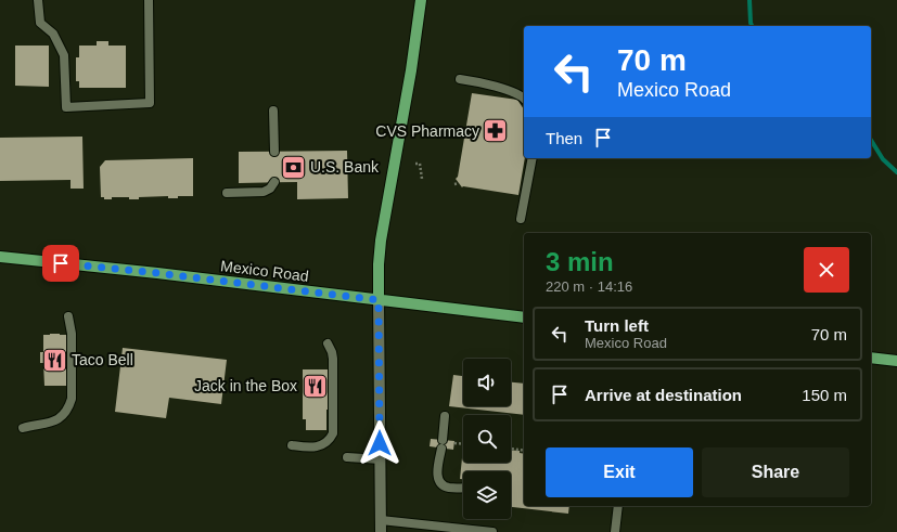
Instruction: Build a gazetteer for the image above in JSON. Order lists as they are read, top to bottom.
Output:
{
  "streets": {
    "main road": ["Mexico Road"]
  },
  "places": {
    "pharmacy": ["CVS Pharmacy"],
    "bank": ["U.S. Bank"],
    "restaurant": ["Taco Bell", "Jack in the Box"]
  },
  "page": {
    "turn": ["70 m", "Mexico Road"],
    "then": "Then",
    "heading": ["3 min", "220 m · 14:16"],
    "list": [
      {
        "name": "Turn left",
        "note": "Mexico Road",
        "value": "70 m"
      },
      {
        "name": "Arrive at destination",
        "value": "150 m"
      }
    ],
    "buttons": ["Exit", "Share"]
  }
}
